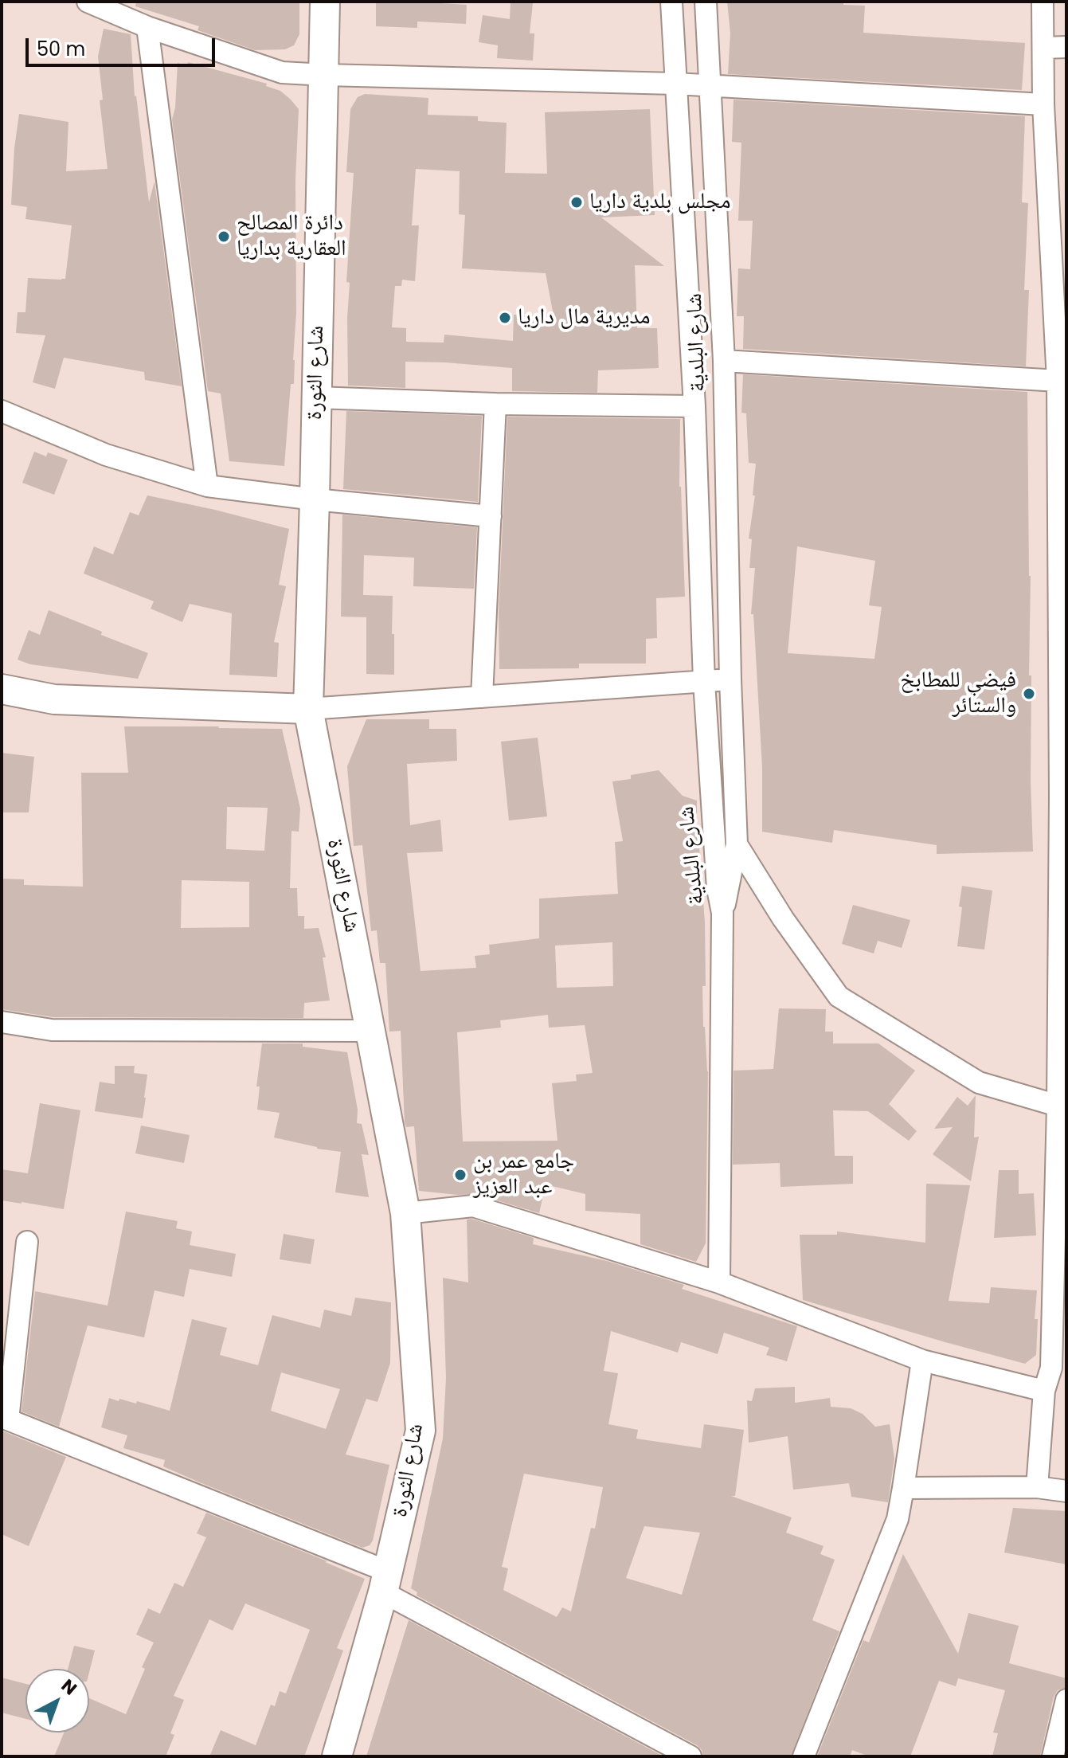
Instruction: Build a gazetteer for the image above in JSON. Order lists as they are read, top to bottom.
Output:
{
  "streets": {
    "main road": ["شارع الثورة"],
    "street": ["شارع البلدية"]
  },
  "places": [
    "مجلس بلدية داريا",
    "دائرة المصالح العقارية بداريا",
    "مديرية مال داريا",
    "فيضي للمطابخ والستائر",
    "جامع عمر بن عبد العزيز"
  ],
  "scale_bar": "50 m",
  "north": "top right"
}
